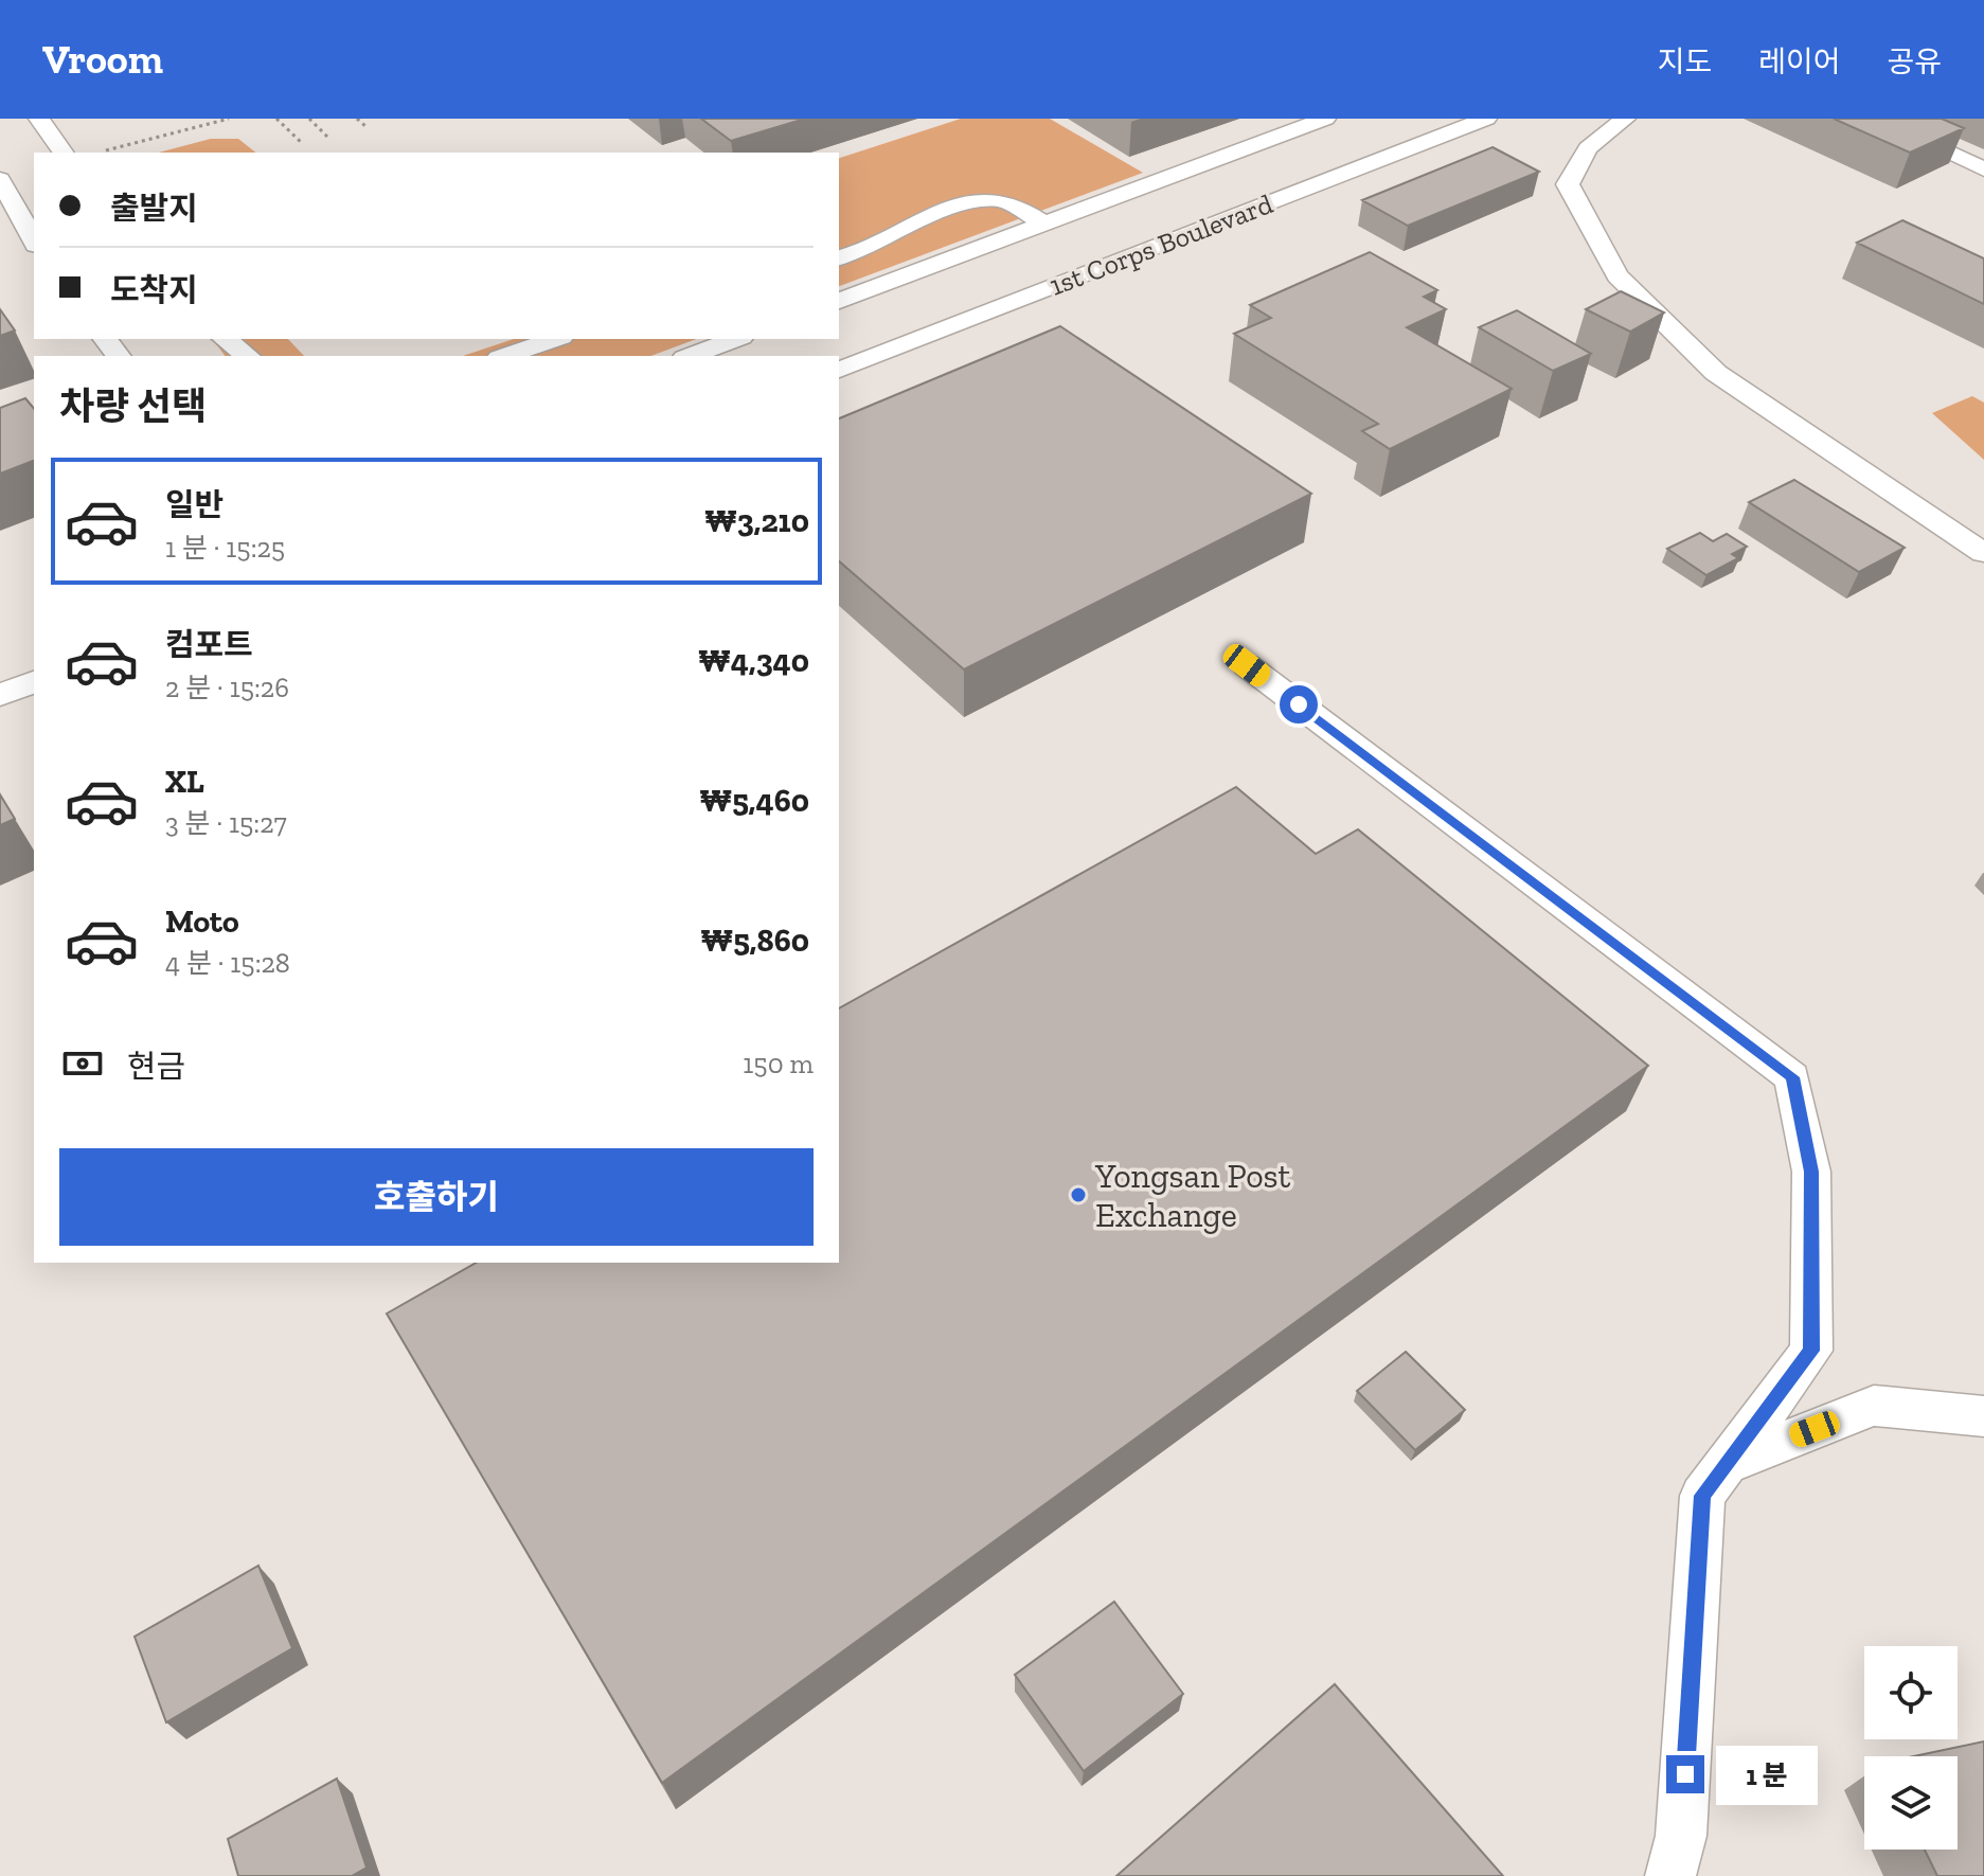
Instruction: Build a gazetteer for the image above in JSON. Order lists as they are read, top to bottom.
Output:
{
  "streets": {
    "lane": ["1st Corps Boulevard"]
  },
  "places": ["Yongsan Post Exchange"],
  "page": {
    "header": "Vroom",
    "nav": ["지도", "레이어", "공유"],
    "banner": ["출발지", "도착지"],
    "heading": "차량 선택",
    "list": [
      {
        "name": "일반",
        "note": "1 분 · 15:25",
        "value": "₩3,210"
      },
      {
        "name": "컴포트",
        "note": "2 분 · 15:26",
        "value": "₩4,340"
      },
      {
        "name": "XL",
        "note": "3 분 · 15:27",
        "value": "₩5,460"
      },
      {
        "name": "Moto",
        "note": "4 분 · 15:28",
        "value": "₩5,860"
      }
    ],
    "pay": ["현금", "150 m"],
    "buttons": "호출하기",
    "bubble": "1 분"
  }
}
